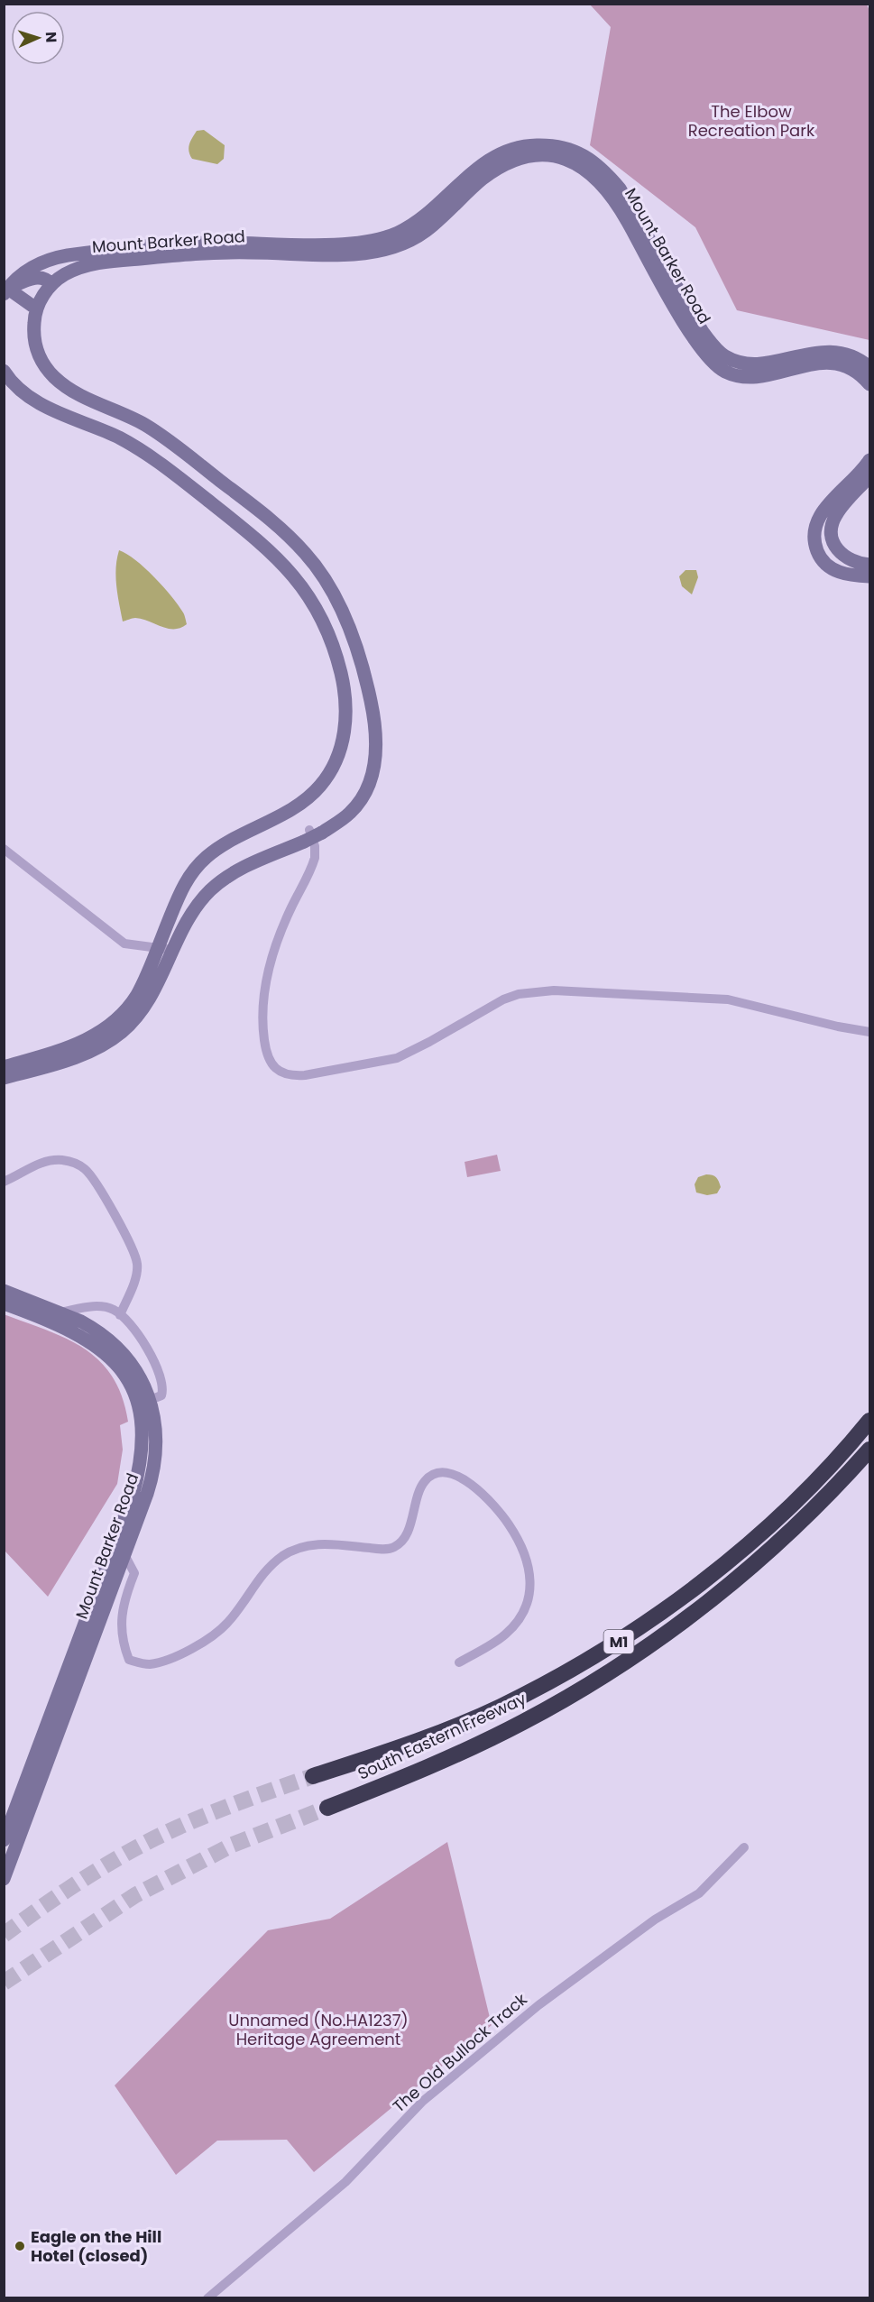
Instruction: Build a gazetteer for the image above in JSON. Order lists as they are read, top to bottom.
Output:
{
  "streets": {
    "highway": ["M1", "South Eastern Freeway"],
    "main road": ["Mount Barker Road"],
    "street": ["The Old Bullock Track"]
  },
  "parks": ["The Elbow Recreation Park", "Unnamed (No.HA1237) Heritage Agreement"],
  "places": ["Eagle on the Hill Hotel (closed)"],
  "north": "right"
}
